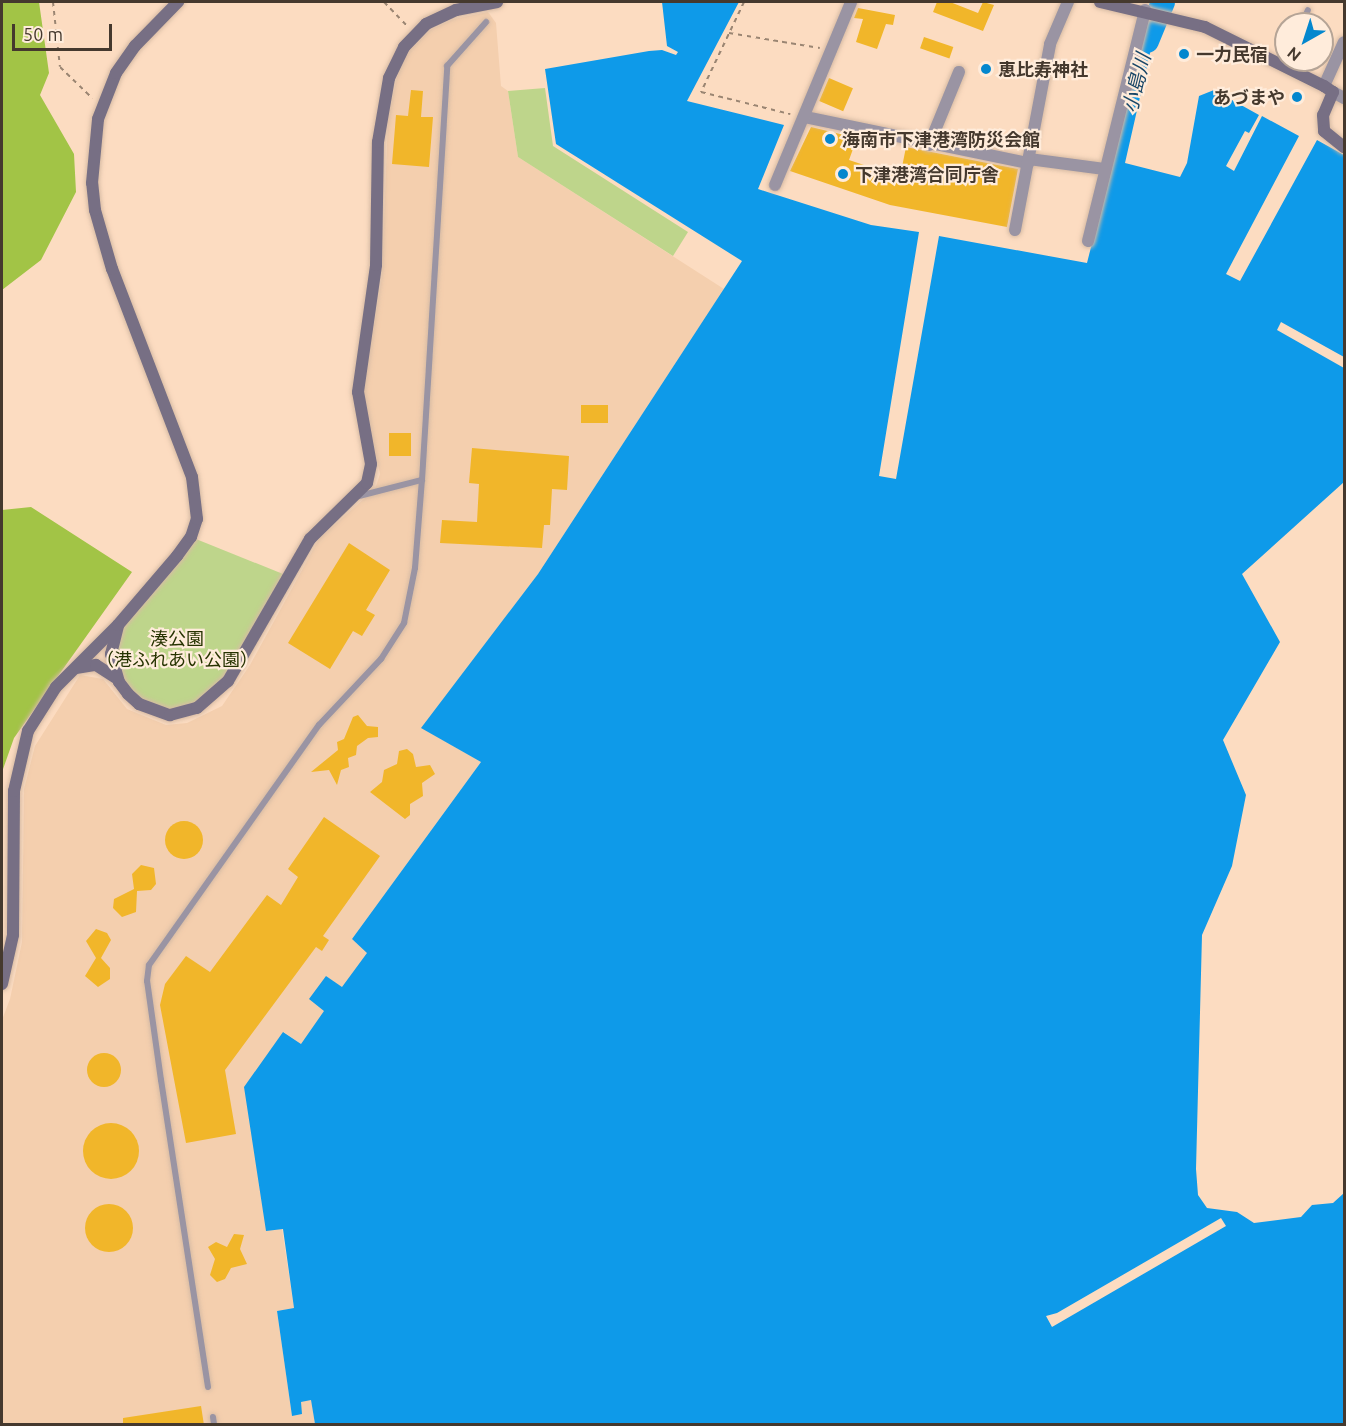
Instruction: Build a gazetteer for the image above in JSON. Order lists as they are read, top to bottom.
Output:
{
  "water": ["小島川"],
  "parks": ["湊公園 （港ふれあい公園）"],
  "places": [
    "一力民宿",
    "恵比寿神社",
    "あづまや",
    "海南市下津港湾防災会館",
    "下津港湾合同庁舎"
  ],
  "scale_bar": "50 m",
  "north": "bottom left"
}
